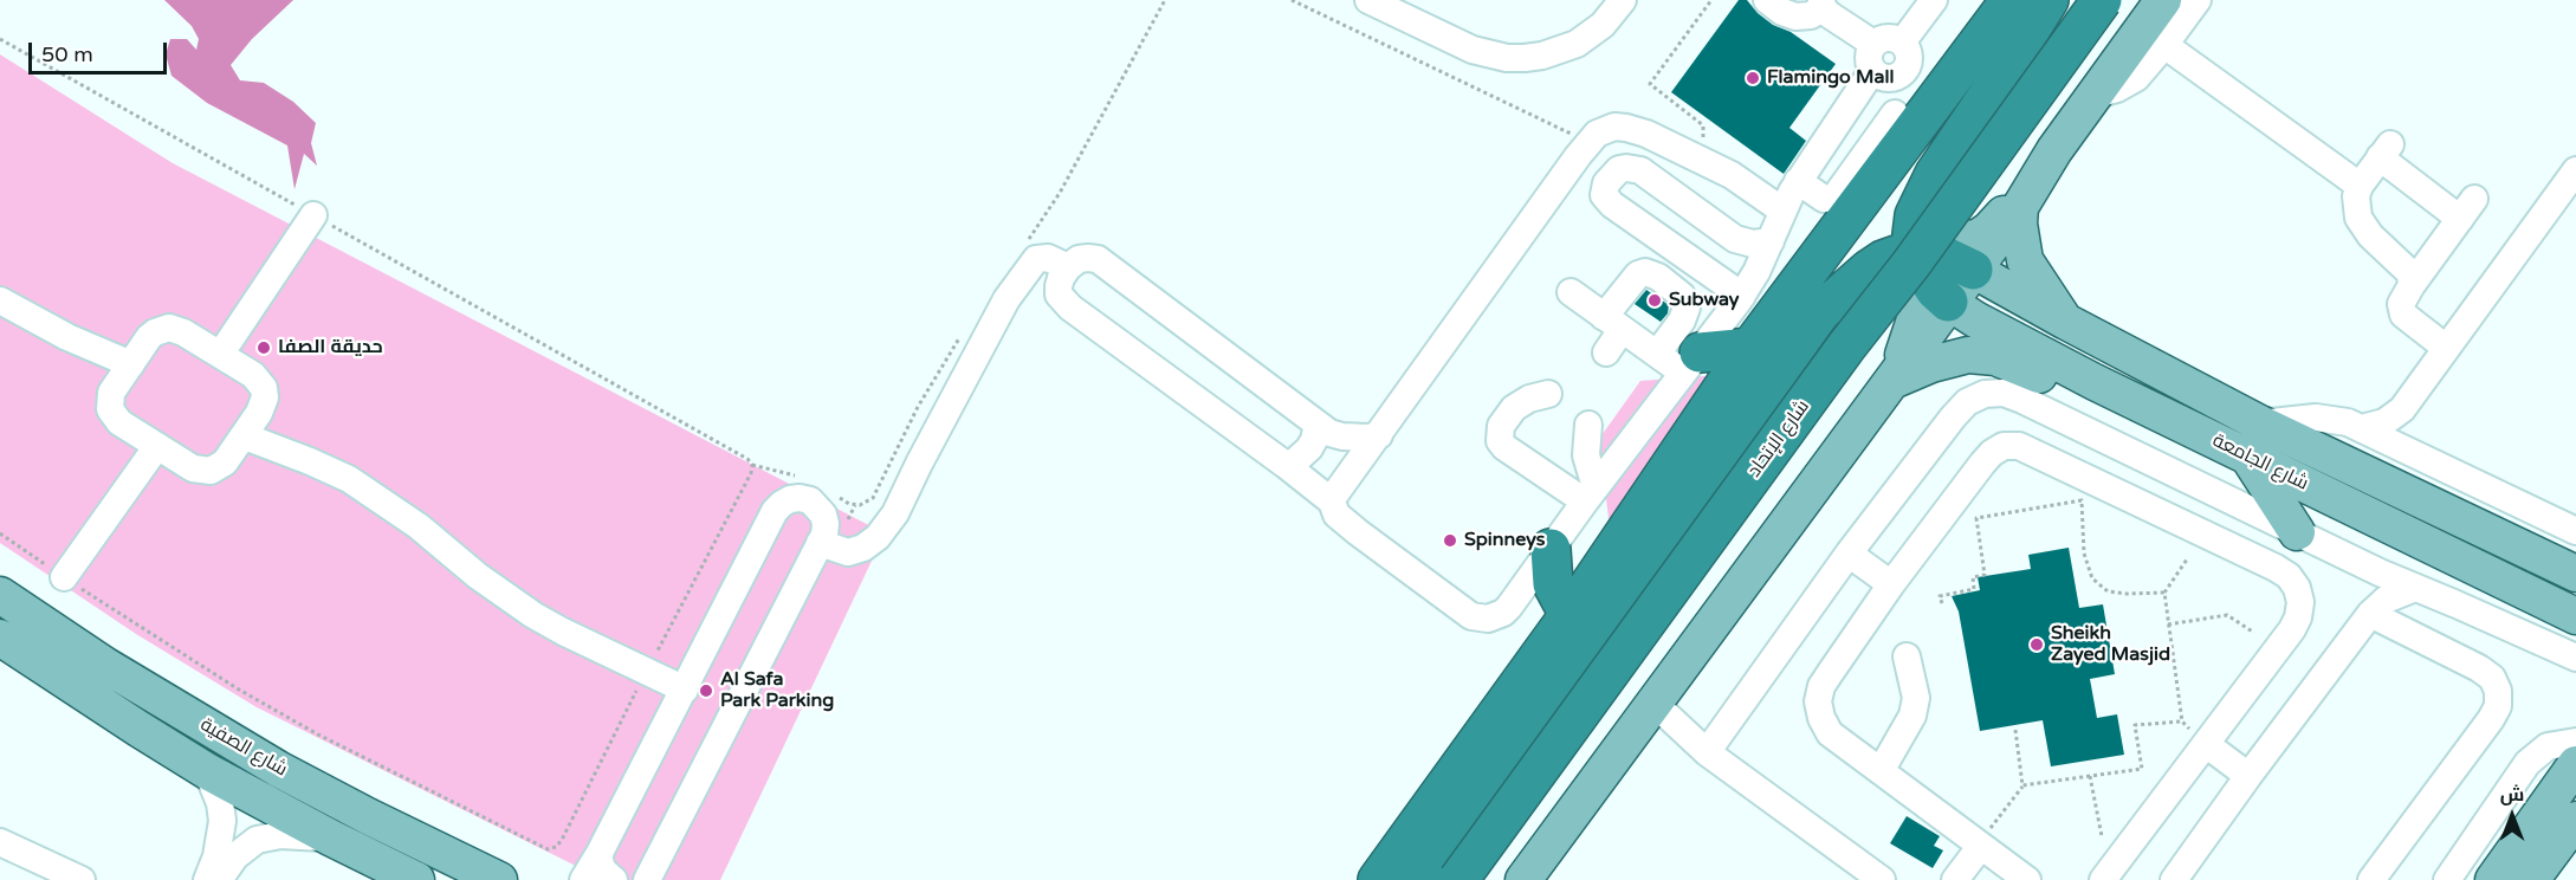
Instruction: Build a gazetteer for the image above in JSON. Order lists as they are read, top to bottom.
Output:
{
  "streets": {
    "highway": ["شارع الإتحاد"],
    "main road": ["شارع الجامعة", "شارع الصفية"]
  },
  "places": [
    "Flamingo Mall",
    "Subway",
    "حديقة الصفا",
    "Spinneys",
    "Sheikh Zayed Masjid",
    "Al Safa Park Parking"
  ],
  "scale_bar": "50 m",
  "north": "top"
}
